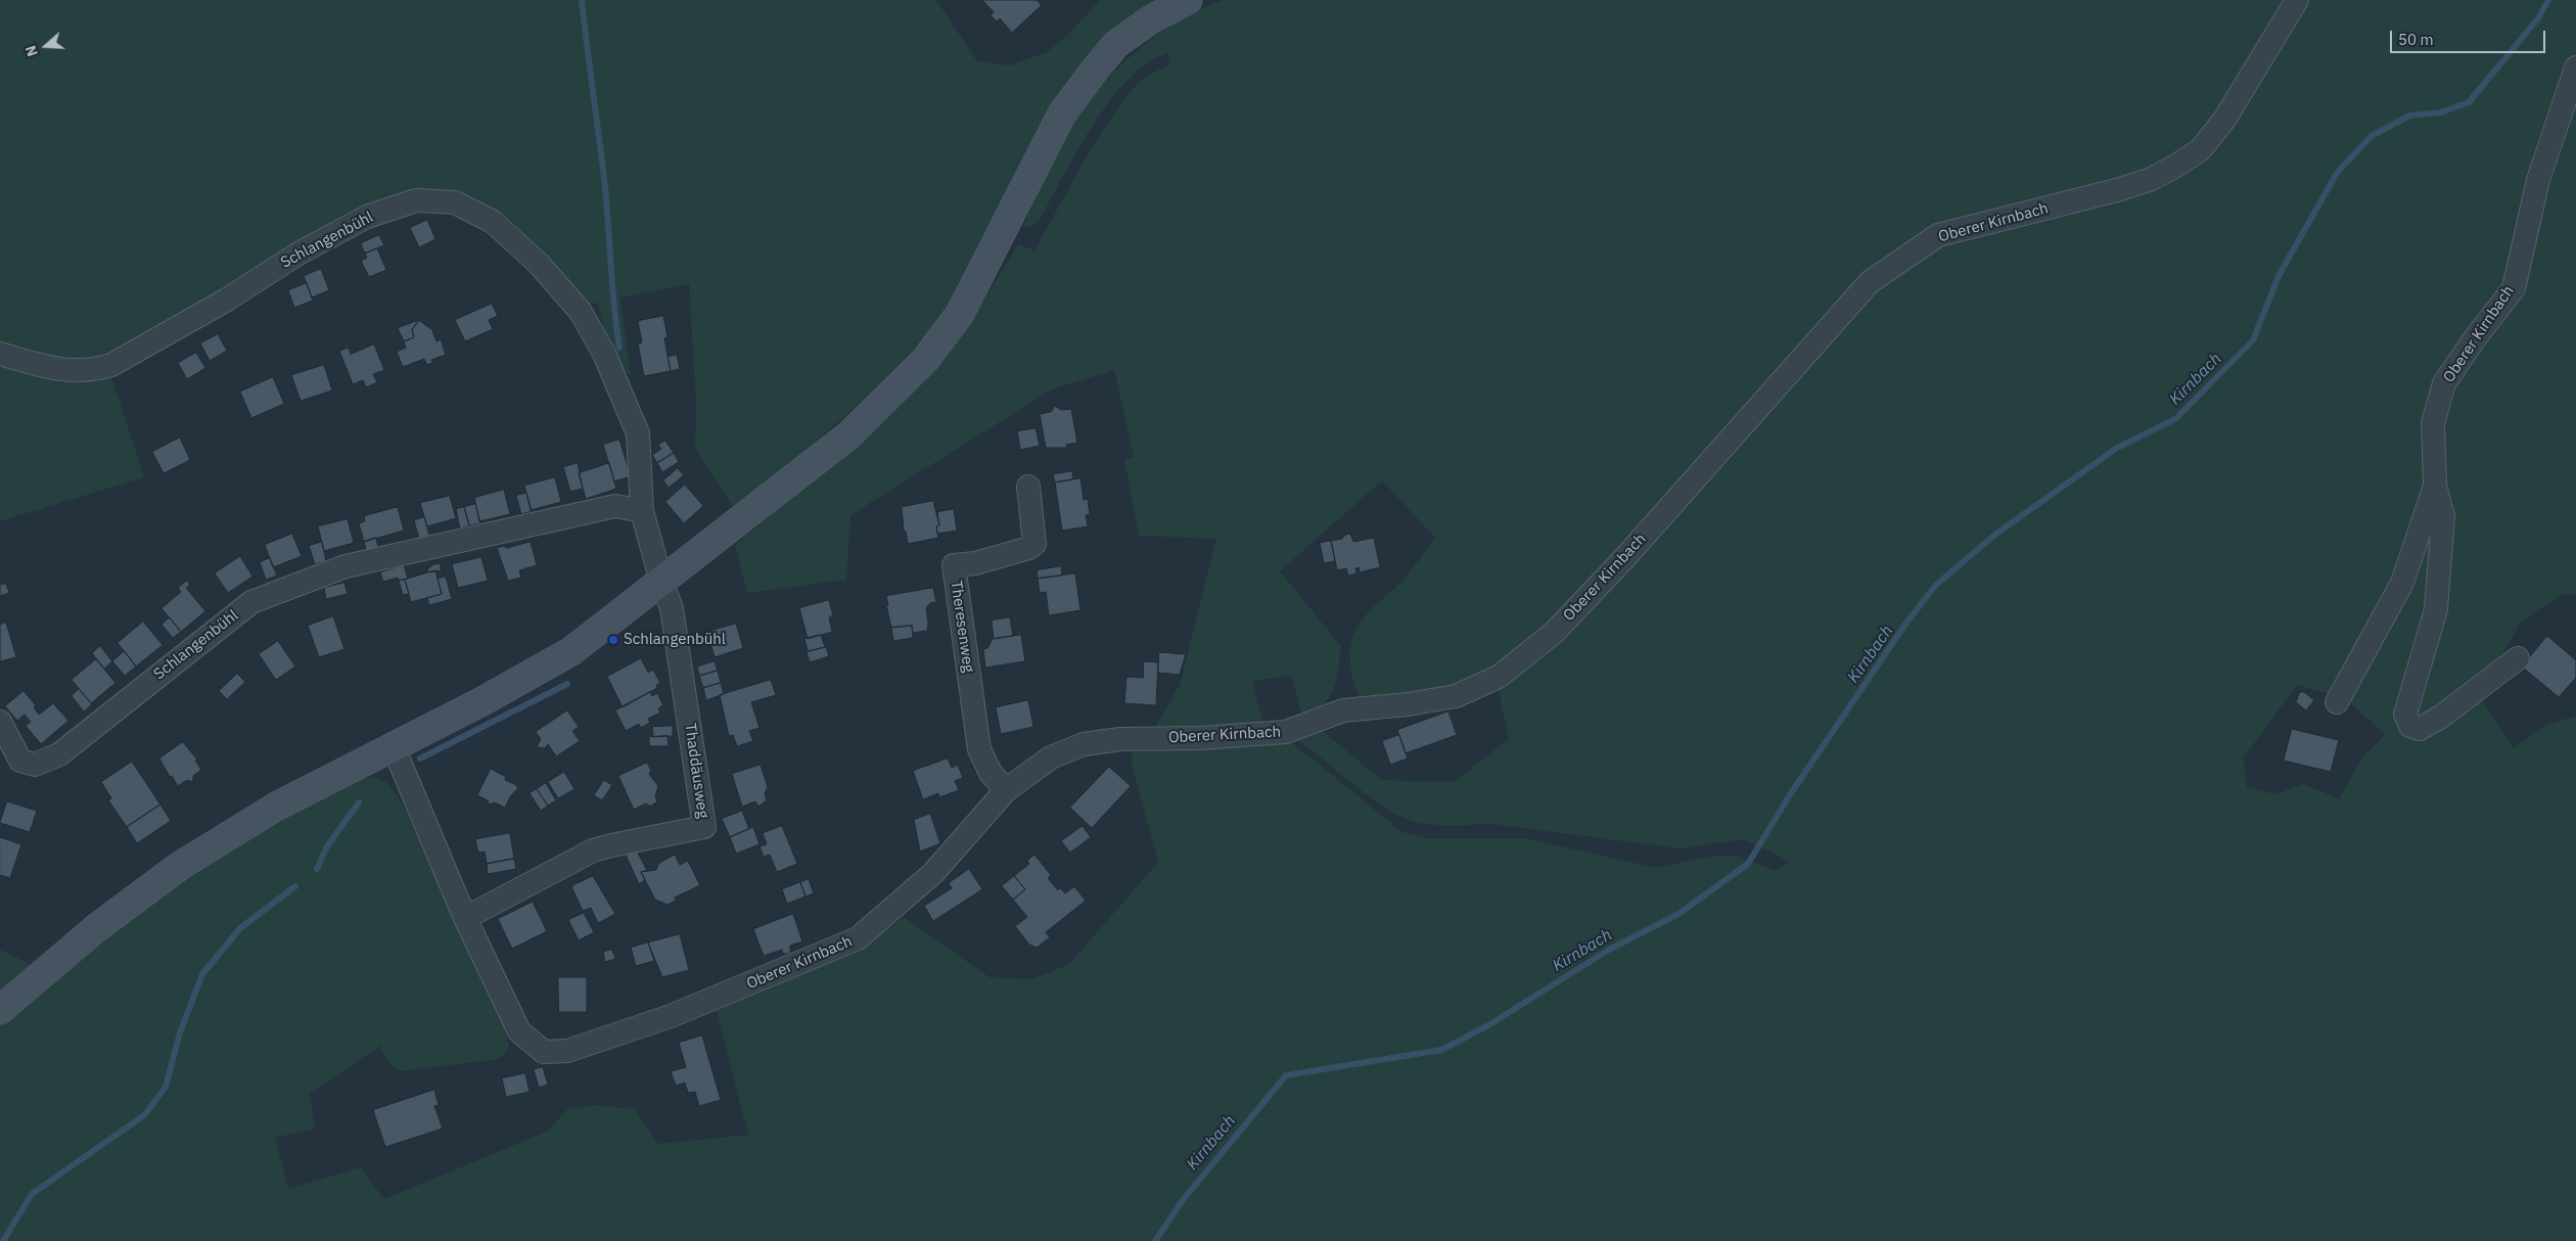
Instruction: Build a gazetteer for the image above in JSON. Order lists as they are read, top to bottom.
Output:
{
  "streets": {
    "street": [
      "Oberer Kirnbach",
      "Schlangenbühl",
      "Theresenweg",
      "Thaddäusweg"
    ]
  },
  "crossings": [
    ["Oberer Kirnbach", "Theresenweg"],
    ["Oberer Kirnbach", "Thaddäusweg"],
    ["Schlangenbühl", "Thaddäusweg"]
  ],
  "water": ["Kirnbach"],
  "places": ["Schlangenbühl"],
  "scale_bar": "50 m",
  "north": "left"
}
